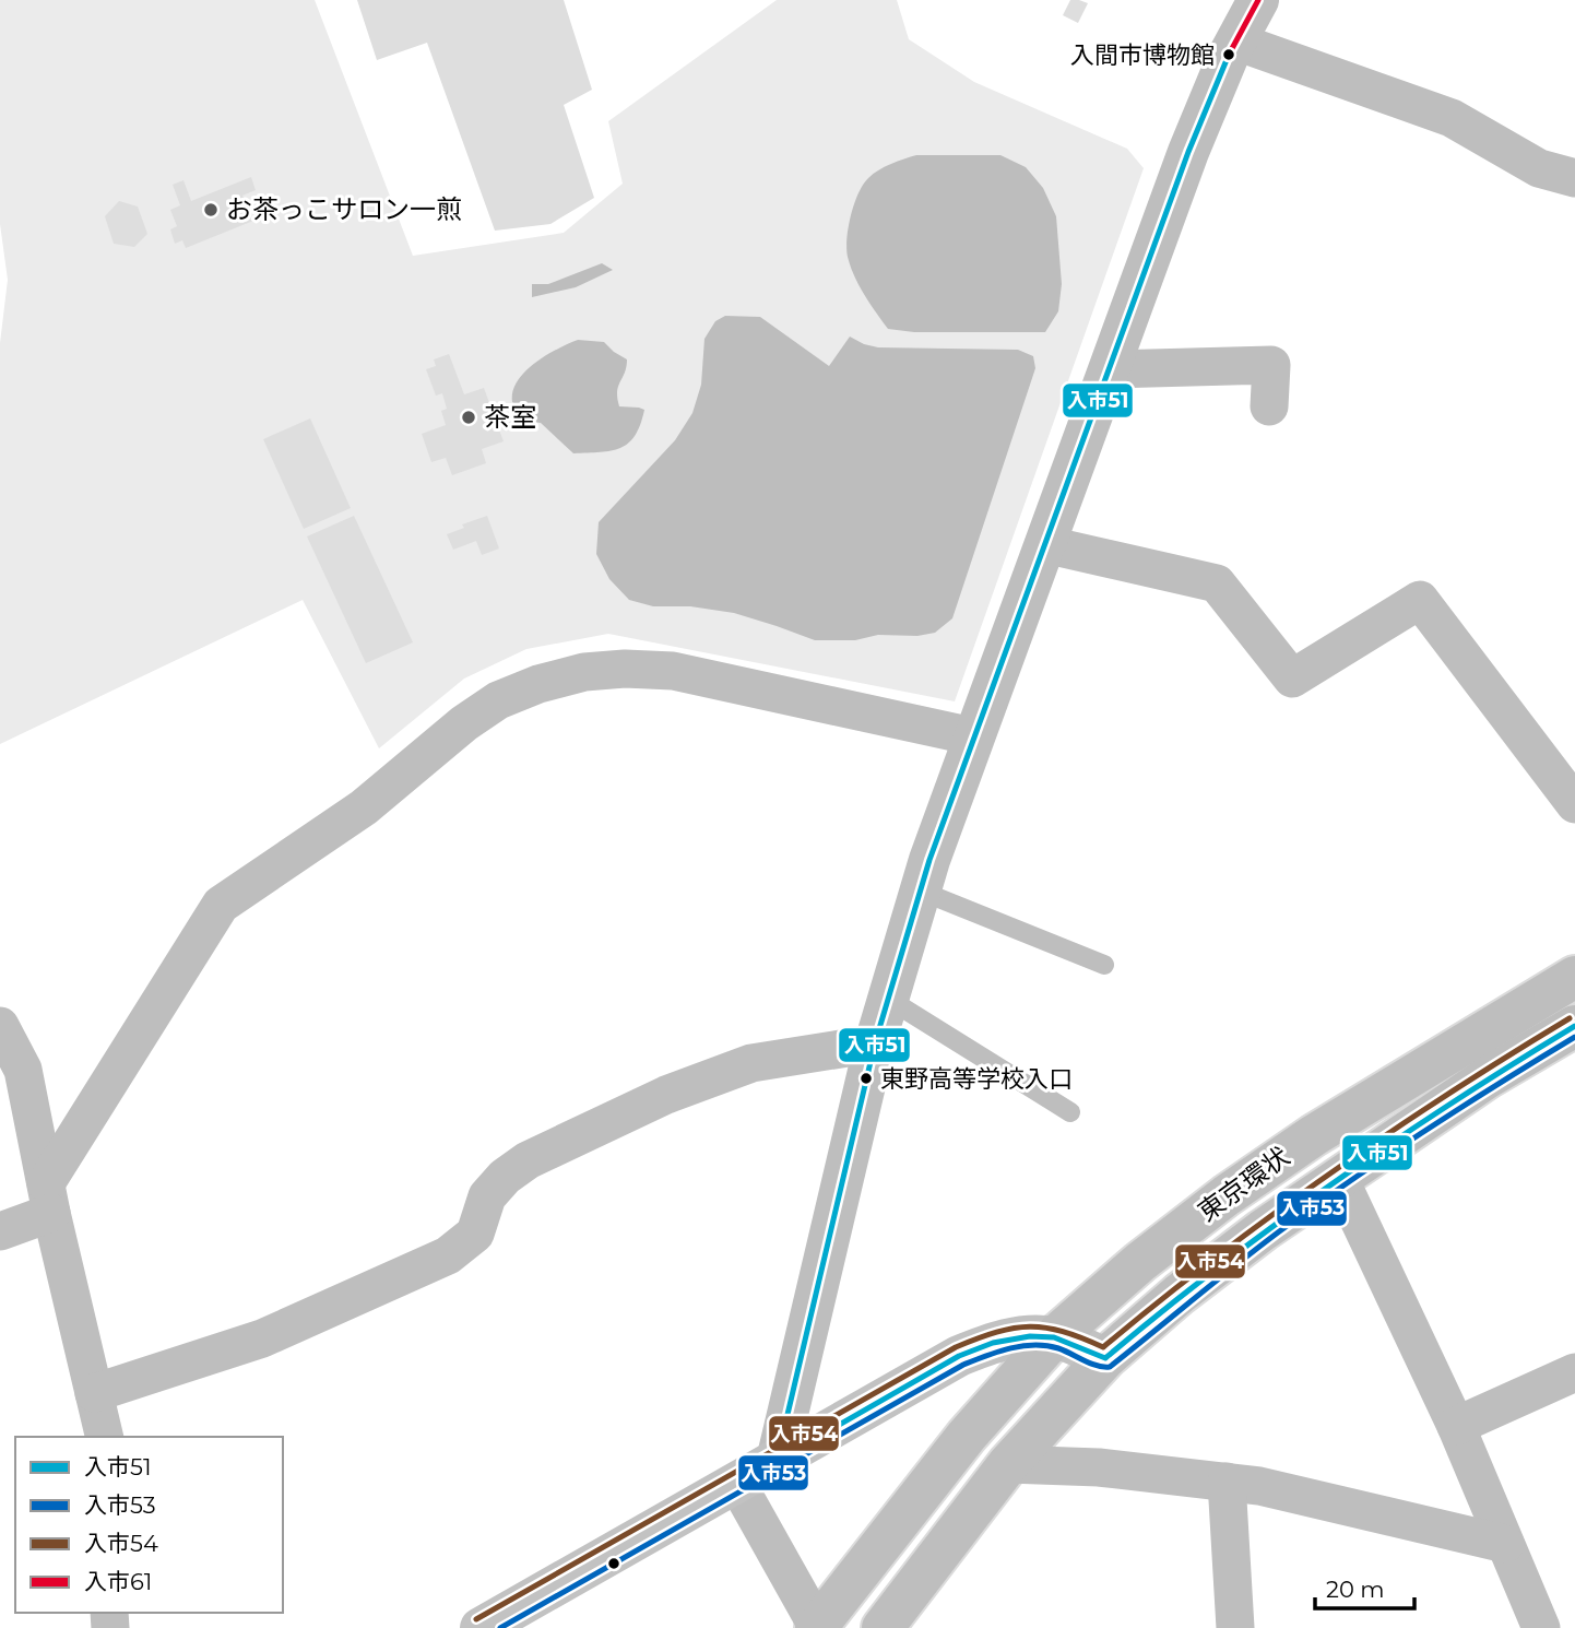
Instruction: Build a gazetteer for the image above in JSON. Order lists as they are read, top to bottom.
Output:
{
  "streets": {
    "main road": ["東京環状"]
  },
  "places": [
    "入間市博物館",
    "お茶っこサロン一煎",
    "茶室",
    "東野高等学校入口"
  ],
  "lines": [
    "transit line 入市61",
    "transit line 入市51",
    "transit line 入市54",
    "transit line 入市53"
  ],
  "legend": [
    "入市51",
    "入市53",
    "入市54",
    "入市61"
  ],
  "scale_bar": "20 m"
}
